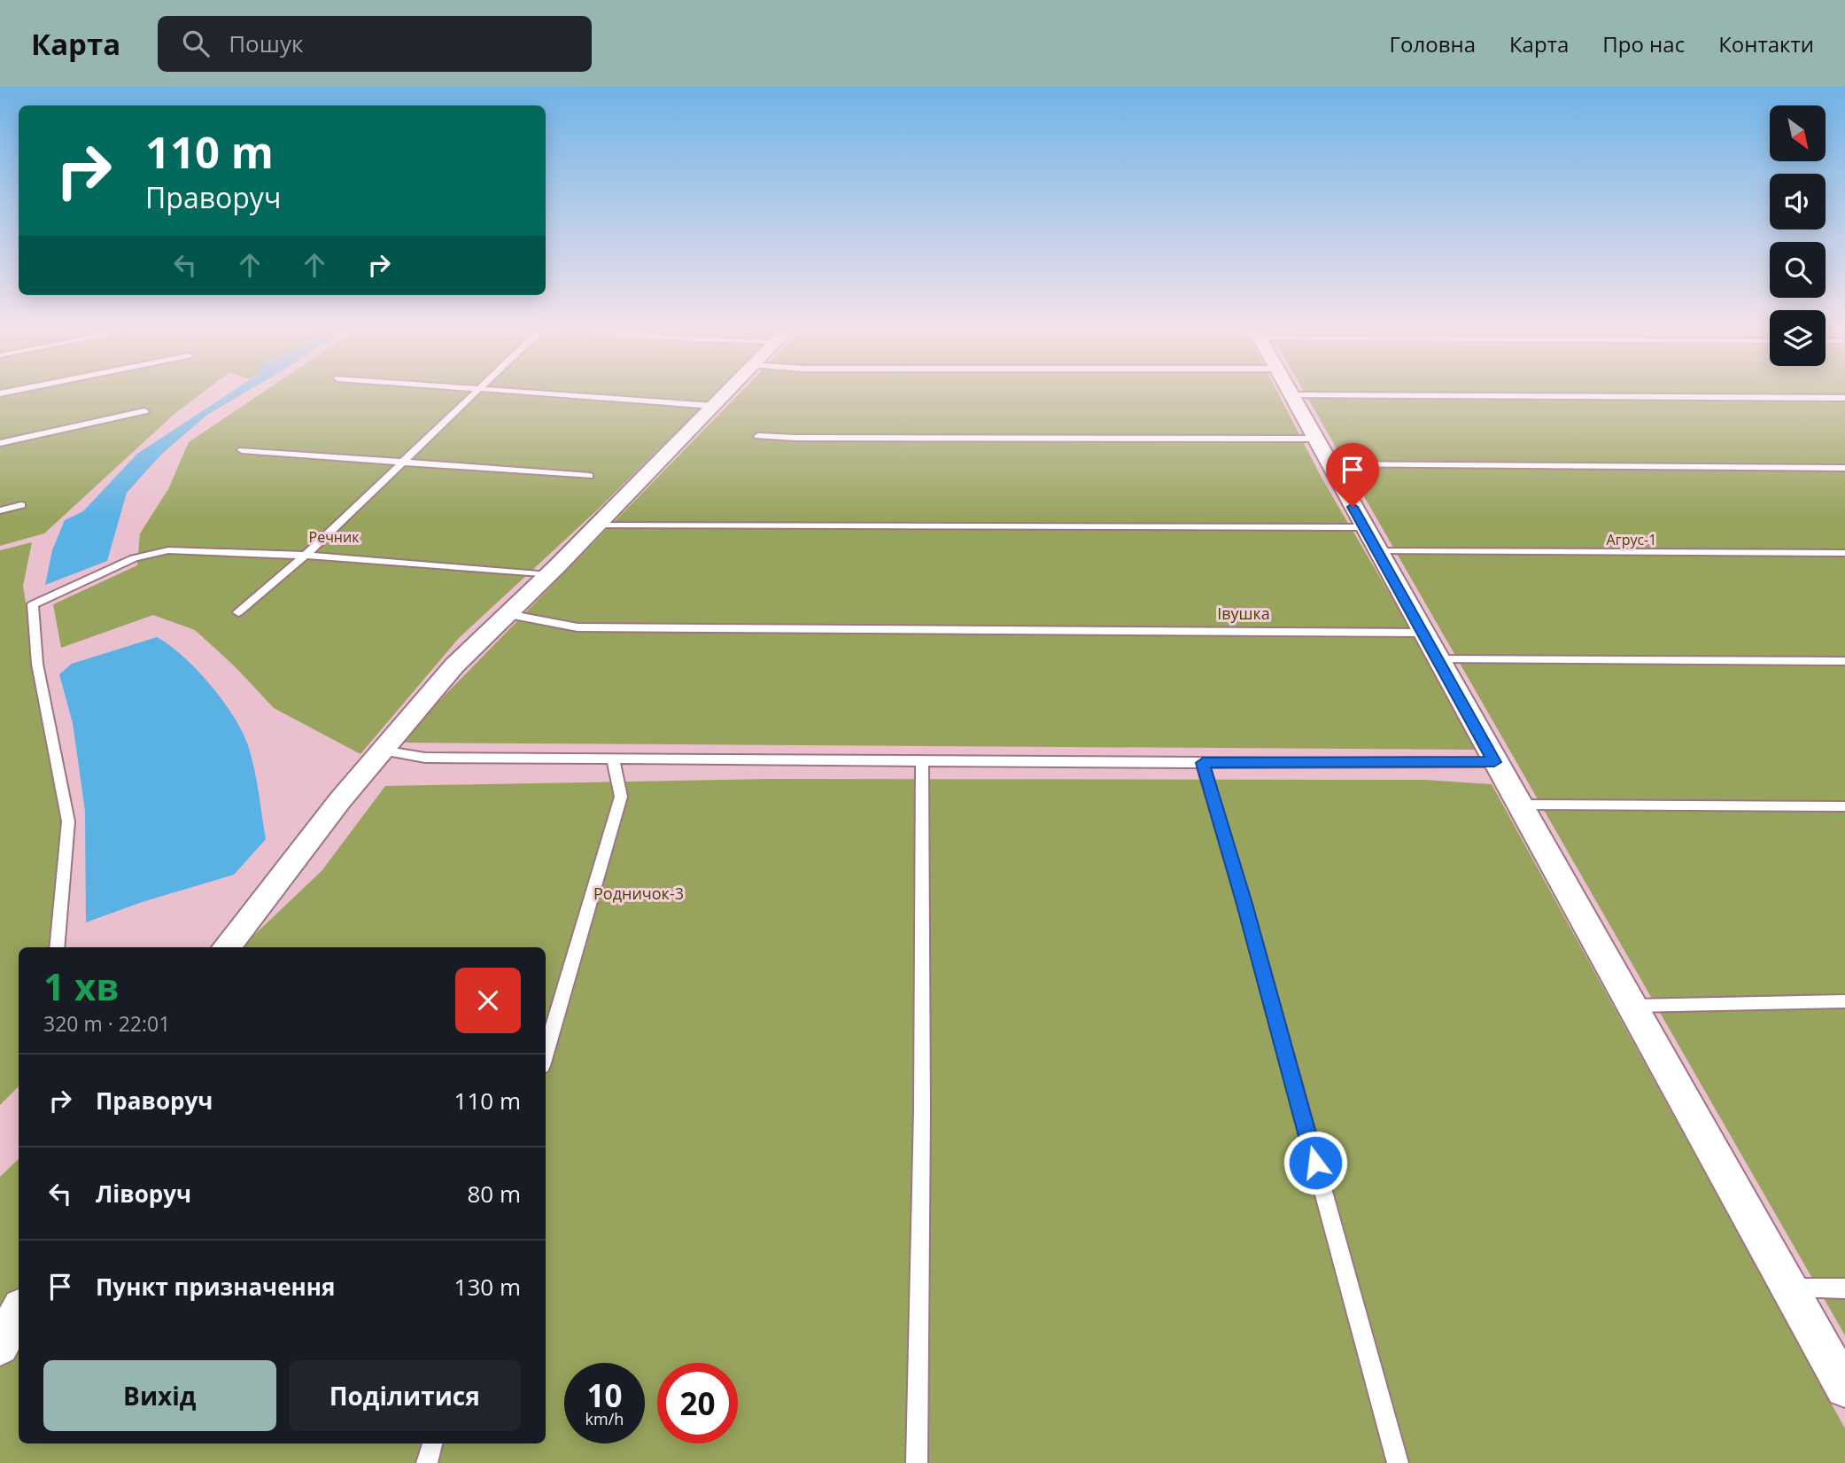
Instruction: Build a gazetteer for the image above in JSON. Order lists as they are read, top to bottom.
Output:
{
  "parks": [
    "Речник",
    "Агрус-1",
    "Івушка",
    "Родничок-3"
  ],
  "north": "bottom right",
  "page": {
    "header": "Карта",
    "search": "Пошук",
    "nav": [
      "Головна",
      "Карта",
      "Про нас",
      "Контакти"
    ],
    "turn": ["110 m", "Праворуч"],
    "heading": ["1 хв", "320 m · 22:01"],
    "list": [
      {
        "name": "Праворуч",
        "value": "110 m"
      },
      {
        "name": "Ліворуч",
        "value": "80 m"
      },
      {
        "name": "Пункт призначення",
        "value": "130 m"
      }
    ],
    "buttons": ["Вихід", "Поділитися"],
    "speed": "10 km/h",
    "limit": "20"
  }
}
